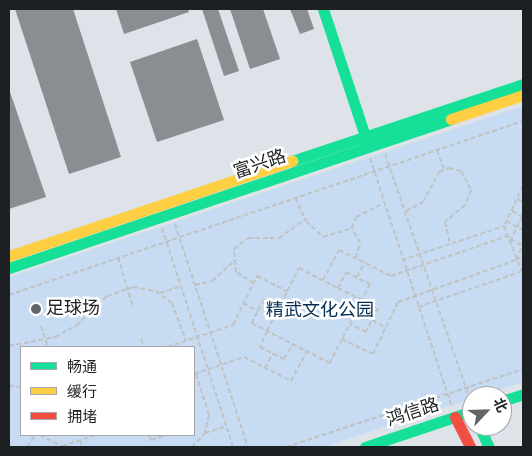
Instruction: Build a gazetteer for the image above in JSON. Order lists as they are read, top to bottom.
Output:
{
  "streets": {
    "street": ["富兴路", "鸿信路"]
  },
  "parks": ["精武文化公园"],
  "places": ["足球场"],
  "legend": ["畅通", "缓行", "拥堵"],
  "north": "top right"
}
